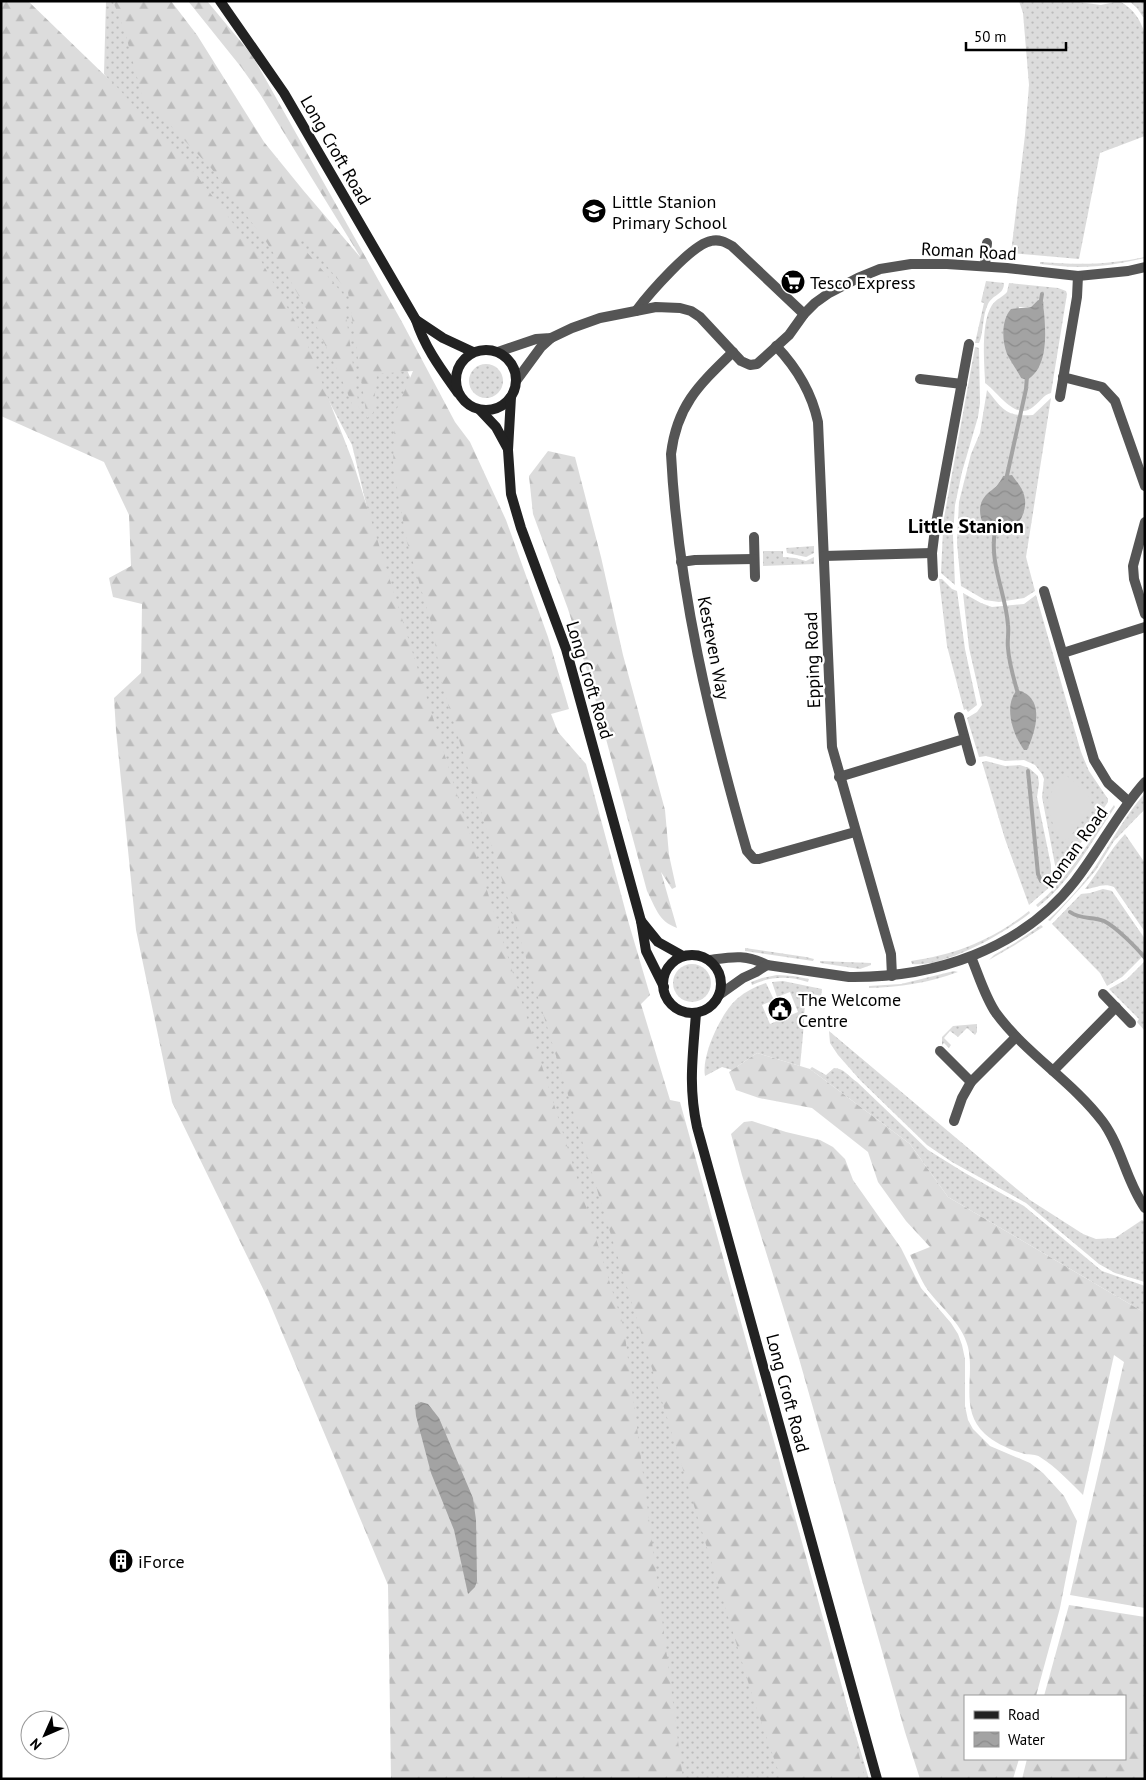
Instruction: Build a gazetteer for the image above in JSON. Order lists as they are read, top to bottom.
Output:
{
  "streets": {
    "street": [
      "Long Croft Road",
      "Roman Road",
      "Kesteven Way",
      "Epping Road"
    ]
  },
  "crossings": [
    ["Long Croft Road", "Roman Road"],
    ["Roman Road", "Kesteven Way"],
    ["Roman Road", "Epping Road"],
    ["Kesteven Way", "Epping Road"]
  ],
  "districts": ["Little Stanion"],
  "places": {
    "school or university": ["Little Stanion Primary School"],
    "supermarket": ["Tesco Express"],
    "public building": ["The Welcome Centre"],
    "building": ["iForce"]
  },
  "legend": ["Road", "Water"],
  "scale_bar": "50 m",
  "north": "bottom left"
}
